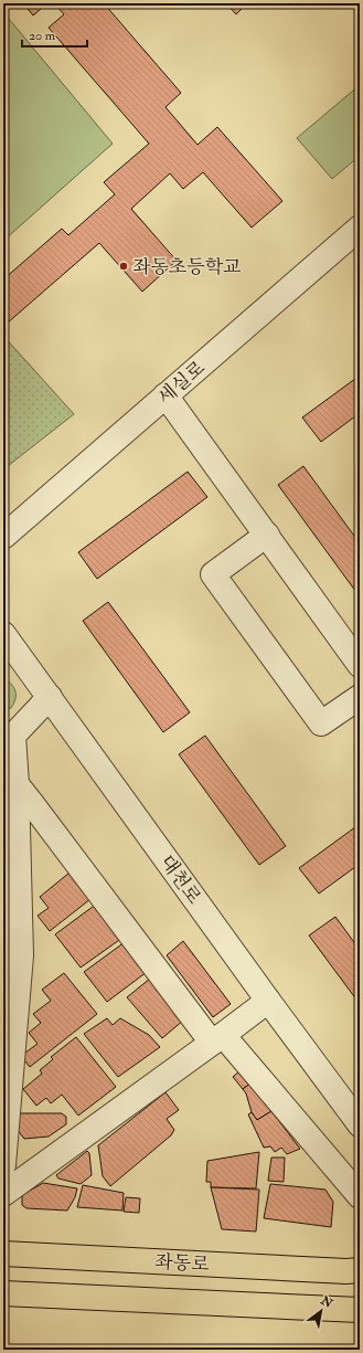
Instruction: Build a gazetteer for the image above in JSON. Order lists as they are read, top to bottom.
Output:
{
  "streets": {
    "main road": ["좌동로"],
    "street": ["세실로", "대천로"]
  },
  "places": ["좌동초등학교"],
  "scale_bar": "20 m",
  "north": "top right"
}
